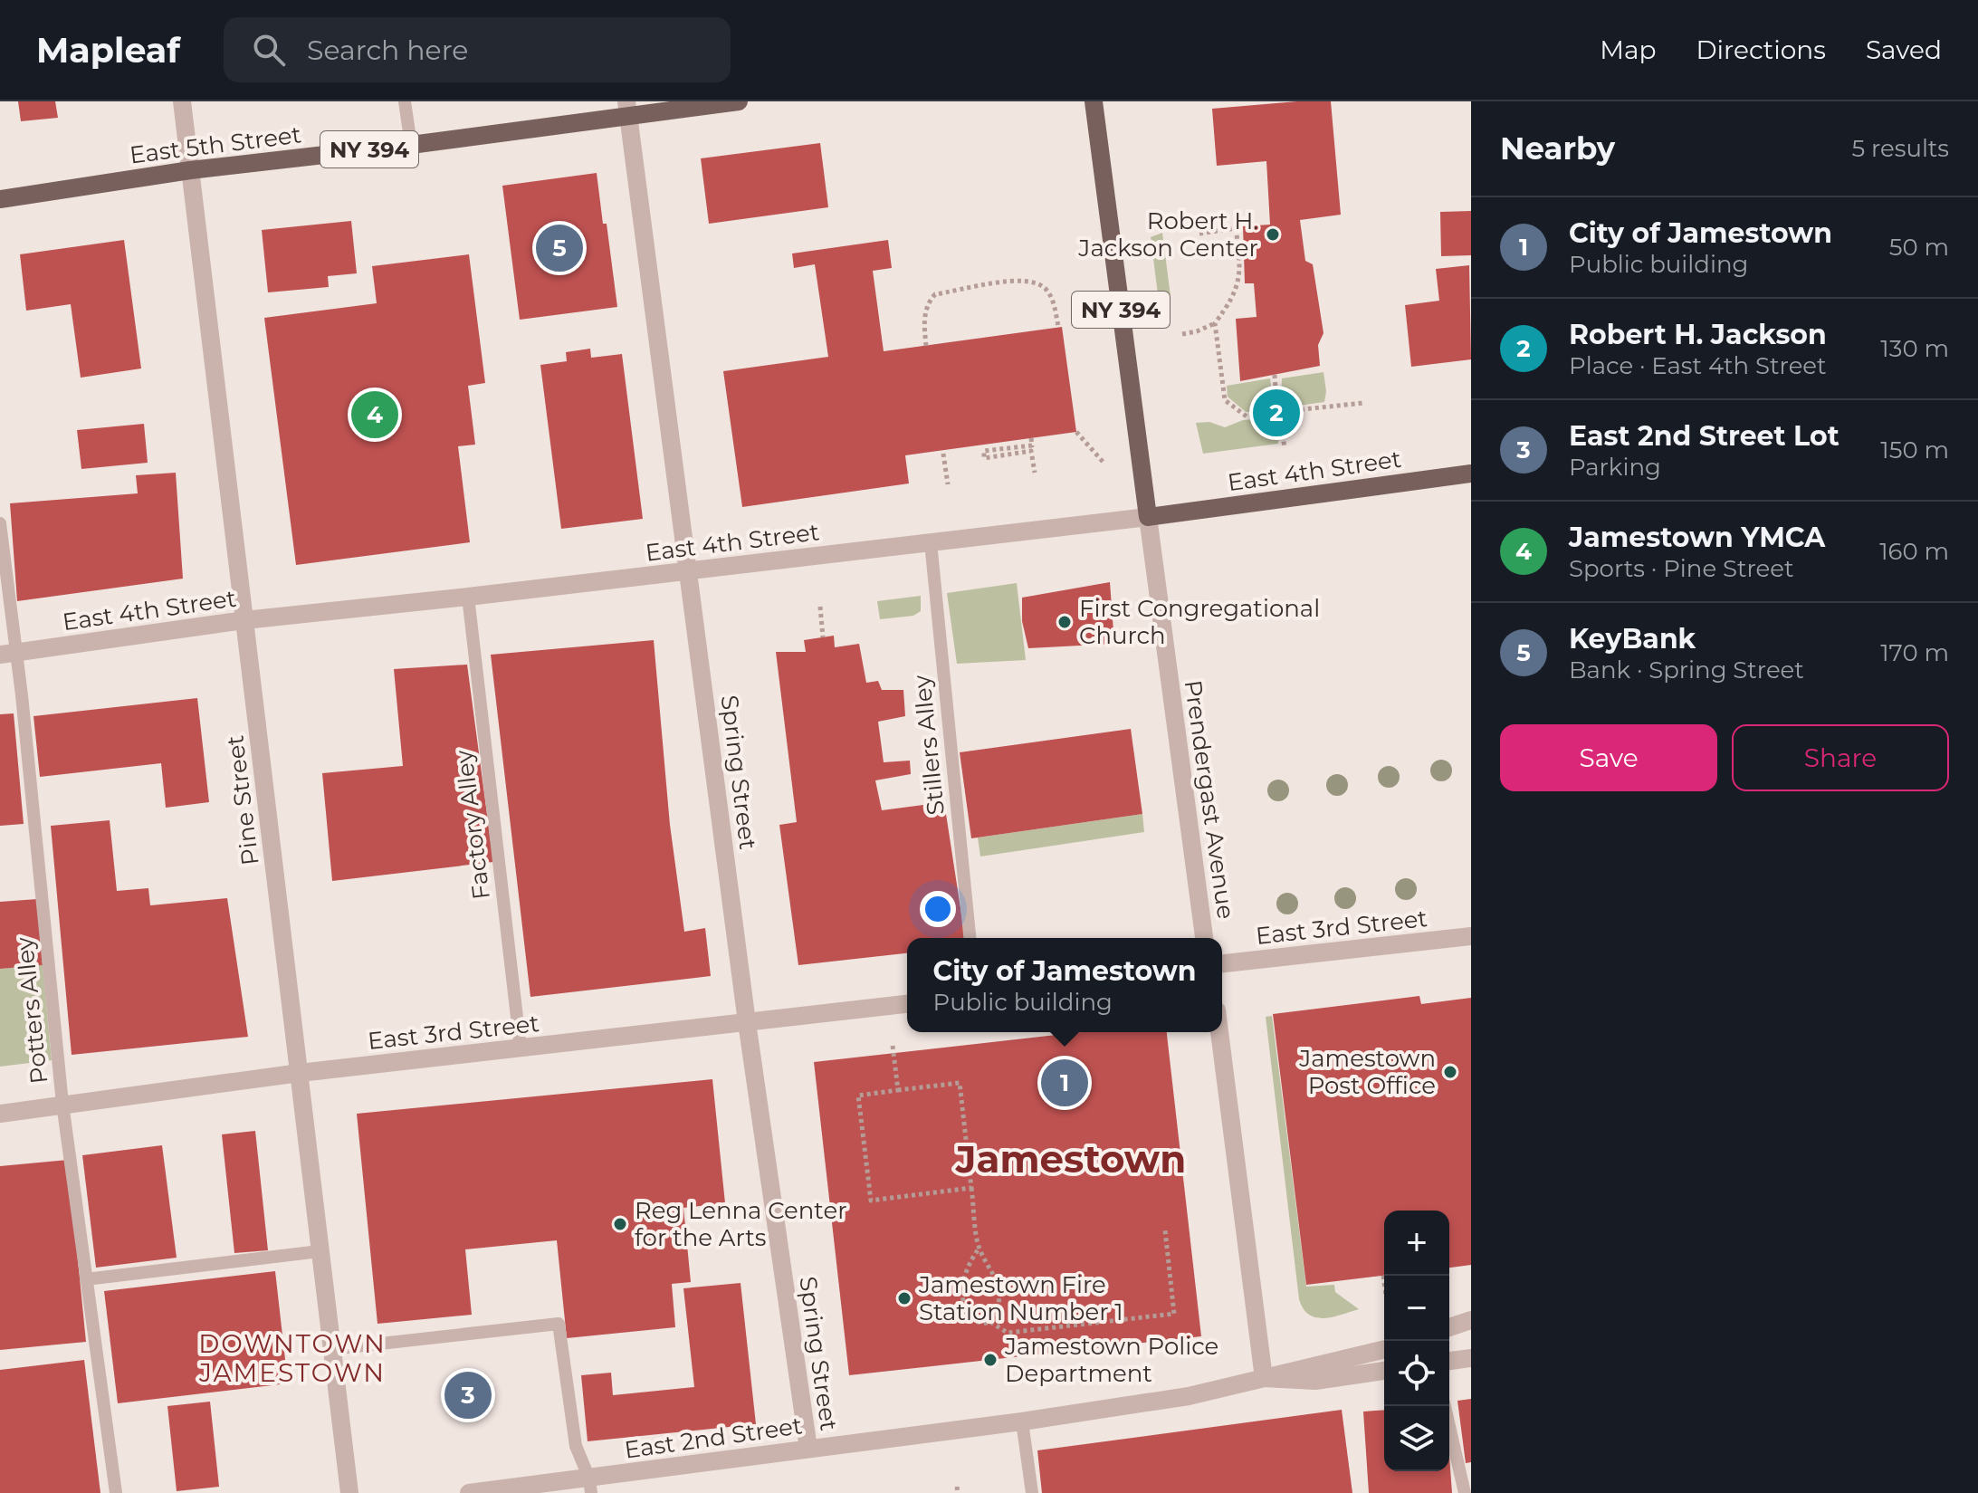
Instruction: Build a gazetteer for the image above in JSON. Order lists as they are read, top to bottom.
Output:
{
  "streets": {
    "main road": [
      "East 5th Street",
      "NY 394",
      "East 4th Street",
      "Prendergast Avenue"
    ],
    "street": [
      "Spring Street",
      "Pine Street",
      "East 3rd Street",
      "East 2nd Street"
    ],
    "lane": ["Stillers Alley", "Factory Alley", "Potters Alley"]
  },
  "crossings": [
    ["East 5th Street", "Spring Street"],
    ["East 5th Street", "Pine Street"],
    ["East 4th Street", "Stillers Alley"],
    ["East 4th Street", "Spring Street"],
    ["East 4th Street", "Prendergast Avenue"],
    ["East 4th Street", "Pine Street"],
    ["East 4th Street", "Factory Alley"],
    ["East 4th Street", "Potters Alley"],
    ["Spring Street", "East 3rd Street"],
    ["Spring Street", "East 2nd Street"],
    ["Pine Street", "East 3rd Street"],
    ["Factory Alley", "East 3rd Street"],
    ["East 3rd Street", "Potters Alley"]
  ],
  "districts": ["Jamestown", "DOWNTOWN JAMESTOWN"],
  "places": [
    "Robert H. Jackson Center",
    "First Congregational Church",
    "Jamestown Post Office",
    "Reg Lenna Center for the Arts",
    "Jamestown Fire Station Number 1",
    "Jamestown Police Department"
  ],
  "page": {
    "header": "Mapleaf",
    "search": "Search here",
    "nav": ["Map", "Directions", "Saved"],
    "heading": ["Nearby", "5 results"],
    "list": [
      {
        "mark": "1",
        "name": "City of Jamestown",
        "note": "Public building",
        "value": "50 m"
      },
      {
        "mark": "2",
        "name": "Robert H. Jackson",
        "note": "Place · East 4th Street",
        "value": "130 m"
      },
      {
        "mark": "3",
        "name": "East 2nd Street Lot",
        "note": "Parking",
        "value": "150 m"
      },
      {
        "mark": "4",
        "name": "Jamestown YMCA",
        "note": "Sports · Pine Street",
        "value": "160 m"
      },
      {
        "mark": "5",
        "name": "KeyBank",
        "note": "Bank · Spring Street",
        "value": "170 m"
      }
    ],
    "pins": [
      "5",
      "2",
      "4",
      "1",
      "3"
    ],
    "buttons": ["Save", "Share"],
    "popup": ["City of Jamestown", "Public building"],
    "map_buttons": ["+", "−"]
  }
}
